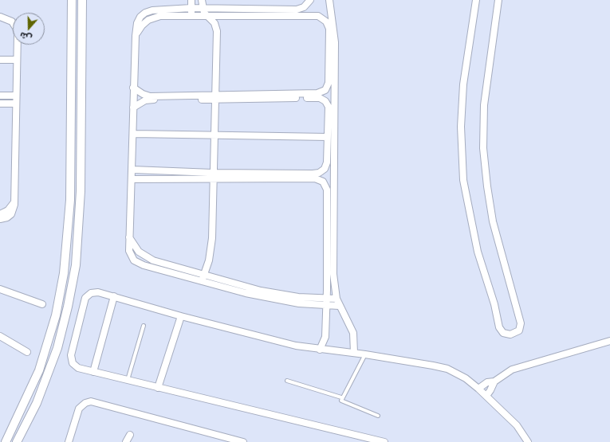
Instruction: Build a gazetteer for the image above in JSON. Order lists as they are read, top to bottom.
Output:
{
  "north": "bottom"
}
